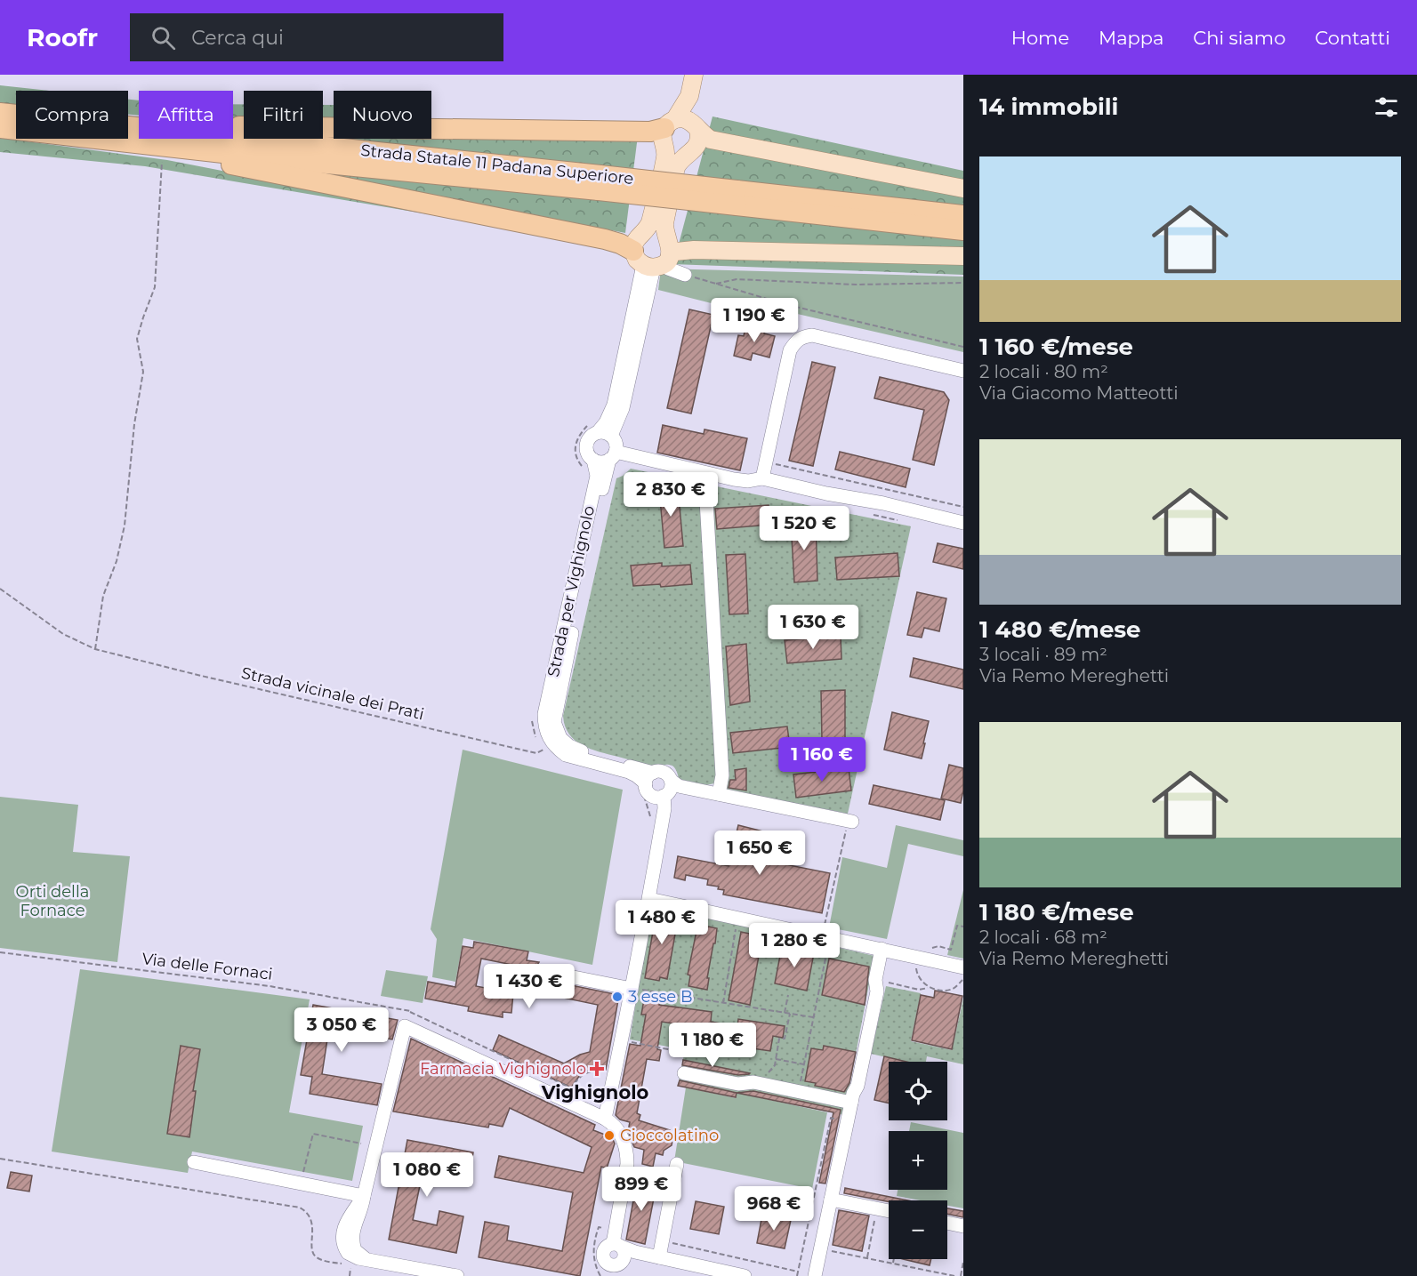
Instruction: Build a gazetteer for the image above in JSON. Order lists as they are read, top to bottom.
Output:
{
  "streets": {
    "highway": ["Strada Statale 11 Padana Superiore"],
    "street": ["Strada per Vighignolo"],
    "path": ["Strada vicinale dei Prati", "Via delle Fornaci"]
  },
  "districts": ["Vighignolo"],
  "parks": ["Orti della Fornace"],
  "places": {
    "other": ["3 esse B", "Cioccolatino"],
    "health": ["Farmacia Vighignolo"]
  },
  "page": {
    "header": "Roofr",
    "search": "Cerca qui",
    "nav": [
      "Home",
      "Mappa",
      "Chi siamo",
      "Contatti"
    ],
    "heading": "14 immobili",
    "chip": [
      "Compra",
      "Affitta",
      "Filtri",
      "Nuovo"
    ],
    "list": [
      {
        "name": "1 160 €/mese",
        "note": "2 locali · 80 m² · Via Giacomo Matteotti"
      },
      {
        "name": "1 480 €/mese",
        "note": "3 locali · 89 m² · Via Remo Mereghetti"
      },
      {
        "name": "1 180 €/mese",
        "note": "2 locali · 68 m² · Via Remo Mereghetti"
      }
    ],
    "price": [
      "1 190 €",
      "2 830 €",
      "1 520 €",
      "1 630 €",
      "1 160 €",
      "1 650 €",
      "1 480 €",
      "1 280 €",
      "1 430 €",
      "3 050 €",
      "1 180 €",
      "1 080 €",
      "899 €",
      "968 €"
    ],
    "map_buttons": ["+", "−"]
  }
}
